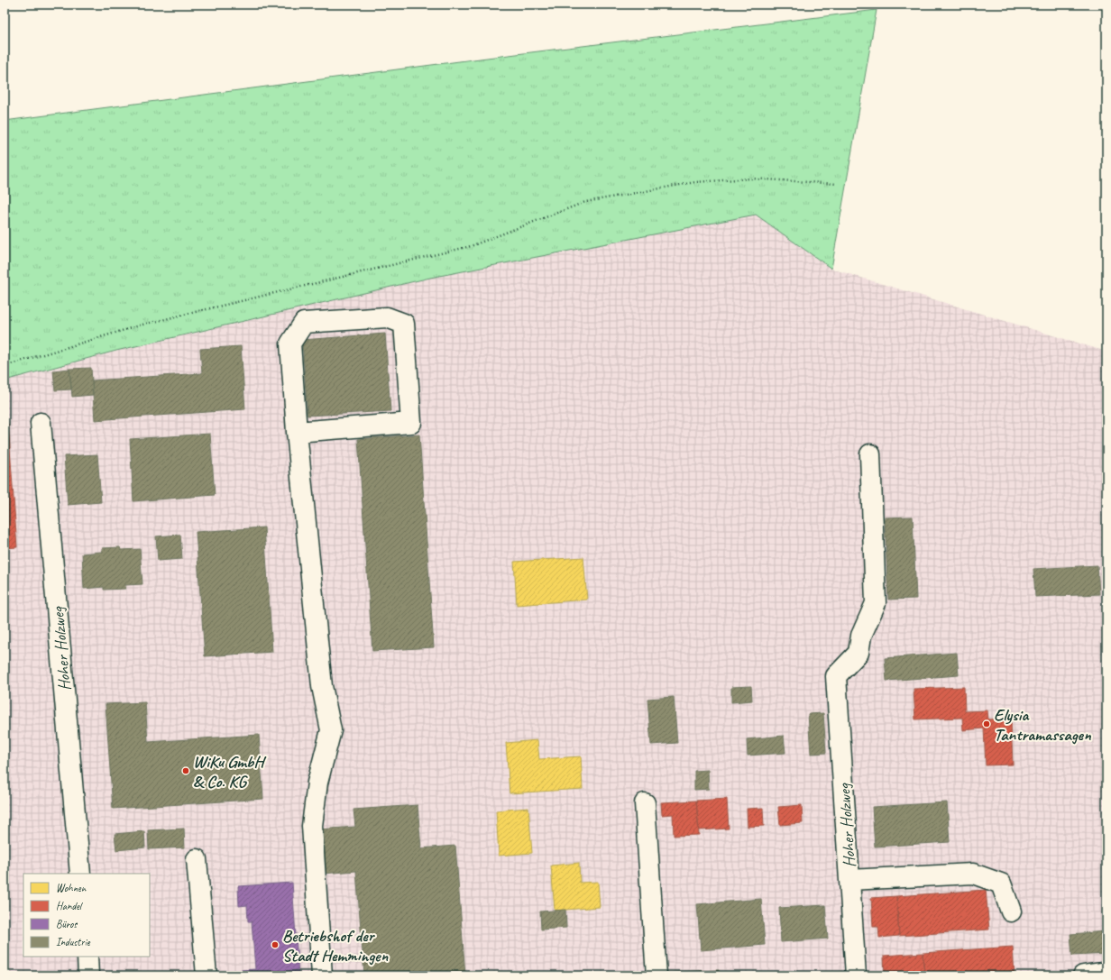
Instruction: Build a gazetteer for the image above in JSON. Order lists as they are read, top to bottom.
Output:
{
  "streets": {
    "street": ["Hoher Holzweg"]
  },
  "places": ["Elysia Tantramassagen", "WiKu GmbH & Co. KG", "Betriebshof der Stadt Hemmingen"],
  "legend": [
    "Wohnen",
    "Handel",
    "Büros",
    "Industrie"
  ]
}
